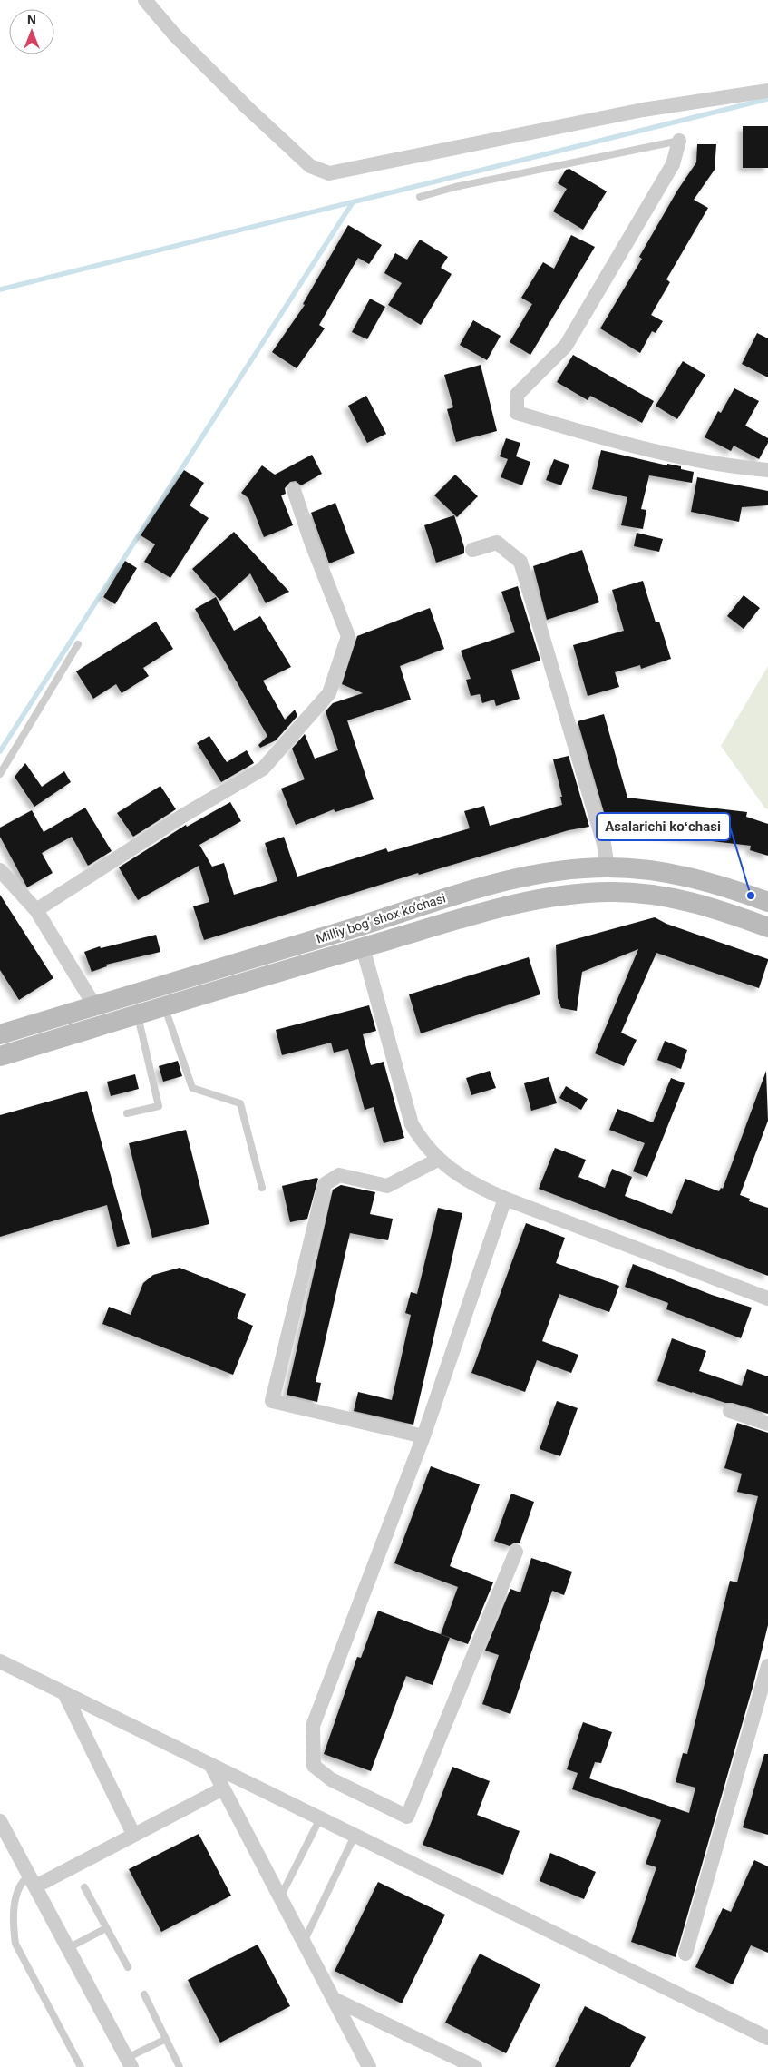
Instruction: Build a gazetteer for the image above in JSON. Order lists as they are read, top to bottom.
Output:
{
  "streets": {
    "main road": ["Milliy bog‘ shox ko‘chasi"]
  },
  "places": ["Asalarichi koʻchasi"],
  "north": "top"
}
